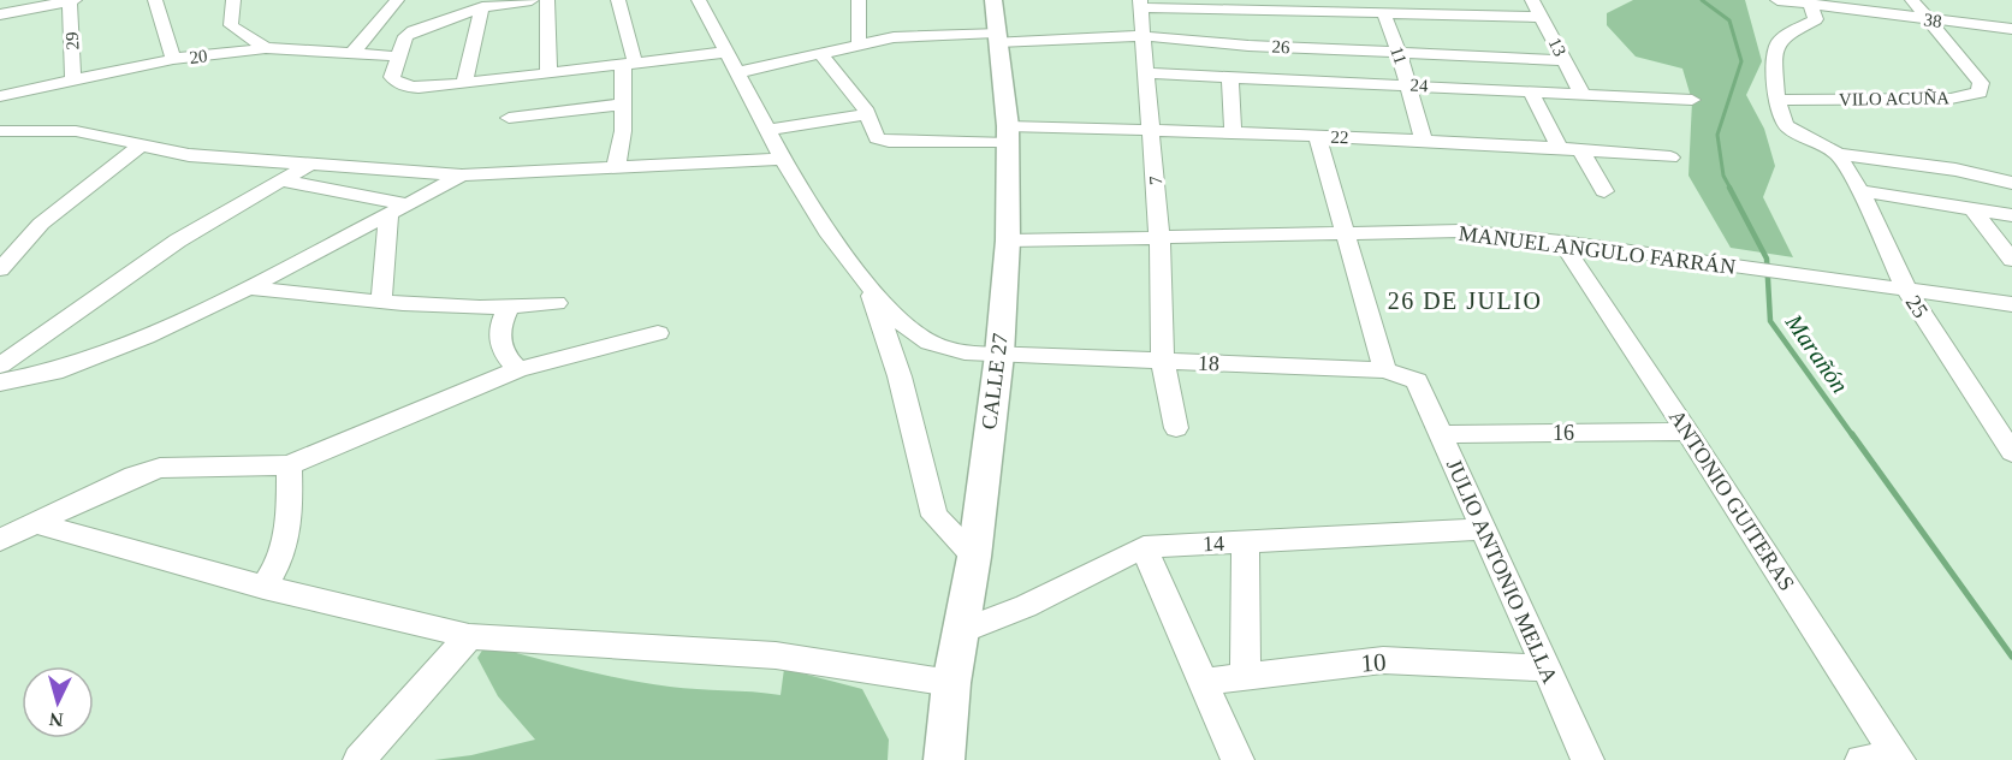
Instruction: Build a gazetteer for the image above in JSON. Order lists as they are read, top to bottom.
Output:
{
  "streets": {
    "main road": ["CALLE 27"],
    "street": [
      "38",
      "29",
      "26",
      "13",
      "11",
      "20",
      "24",
      "VILO ACUÑA",
      "22",
      "7",
      "MANUEL ANGULO FARRÁN",
      "25",
      "18",
      "16",
      "ANTONIO GUITERAS",
      "14",
      "JULIO ANTONIO MELLA",
      "10"
    ]
  },
  "crossings": [
    ["38", "VILO ACUÑA"],
    ["29", "20"],
    ["26", "13"],
    ["26", "11"],
    ["26", "7"],
    ["26", "CALLE 27"],
    ["13", "24"],
    ["11", "24"],
    ["11", "22"],
    ["24", "7"],
    ["22", "7"],
    ["22", "CALLE 27"],
    ["7", "MANUEL ANGULO FARRÁN"],
    ["7", "18"],
    ["MANUEL ANGULO FARRÁN", "25"],
    ["MANUEL ANGULO FARRÁN", "CALLE 27"],
    ["MANUEL ANGULO FARRÁN", "ANTONIO GUITERAS"],
    ["18", "CALLE 27"],
    ["18", "JULIO ANTONIO MELLA"],
    ["CALLE 27", "14"],
    ["16", "ANTONIO GUITERAS"],
    ["16", "JULIO ANTONIO MELLA"],
    ["14", "JULIO ANTONIO MELLA"],
    ["JULIO ANTONIO MELLA", "10"]
  ],
  "districts": ["26 DE JULIO"],
  "water": ["Marañón"],
  "north": "bottom"
}
